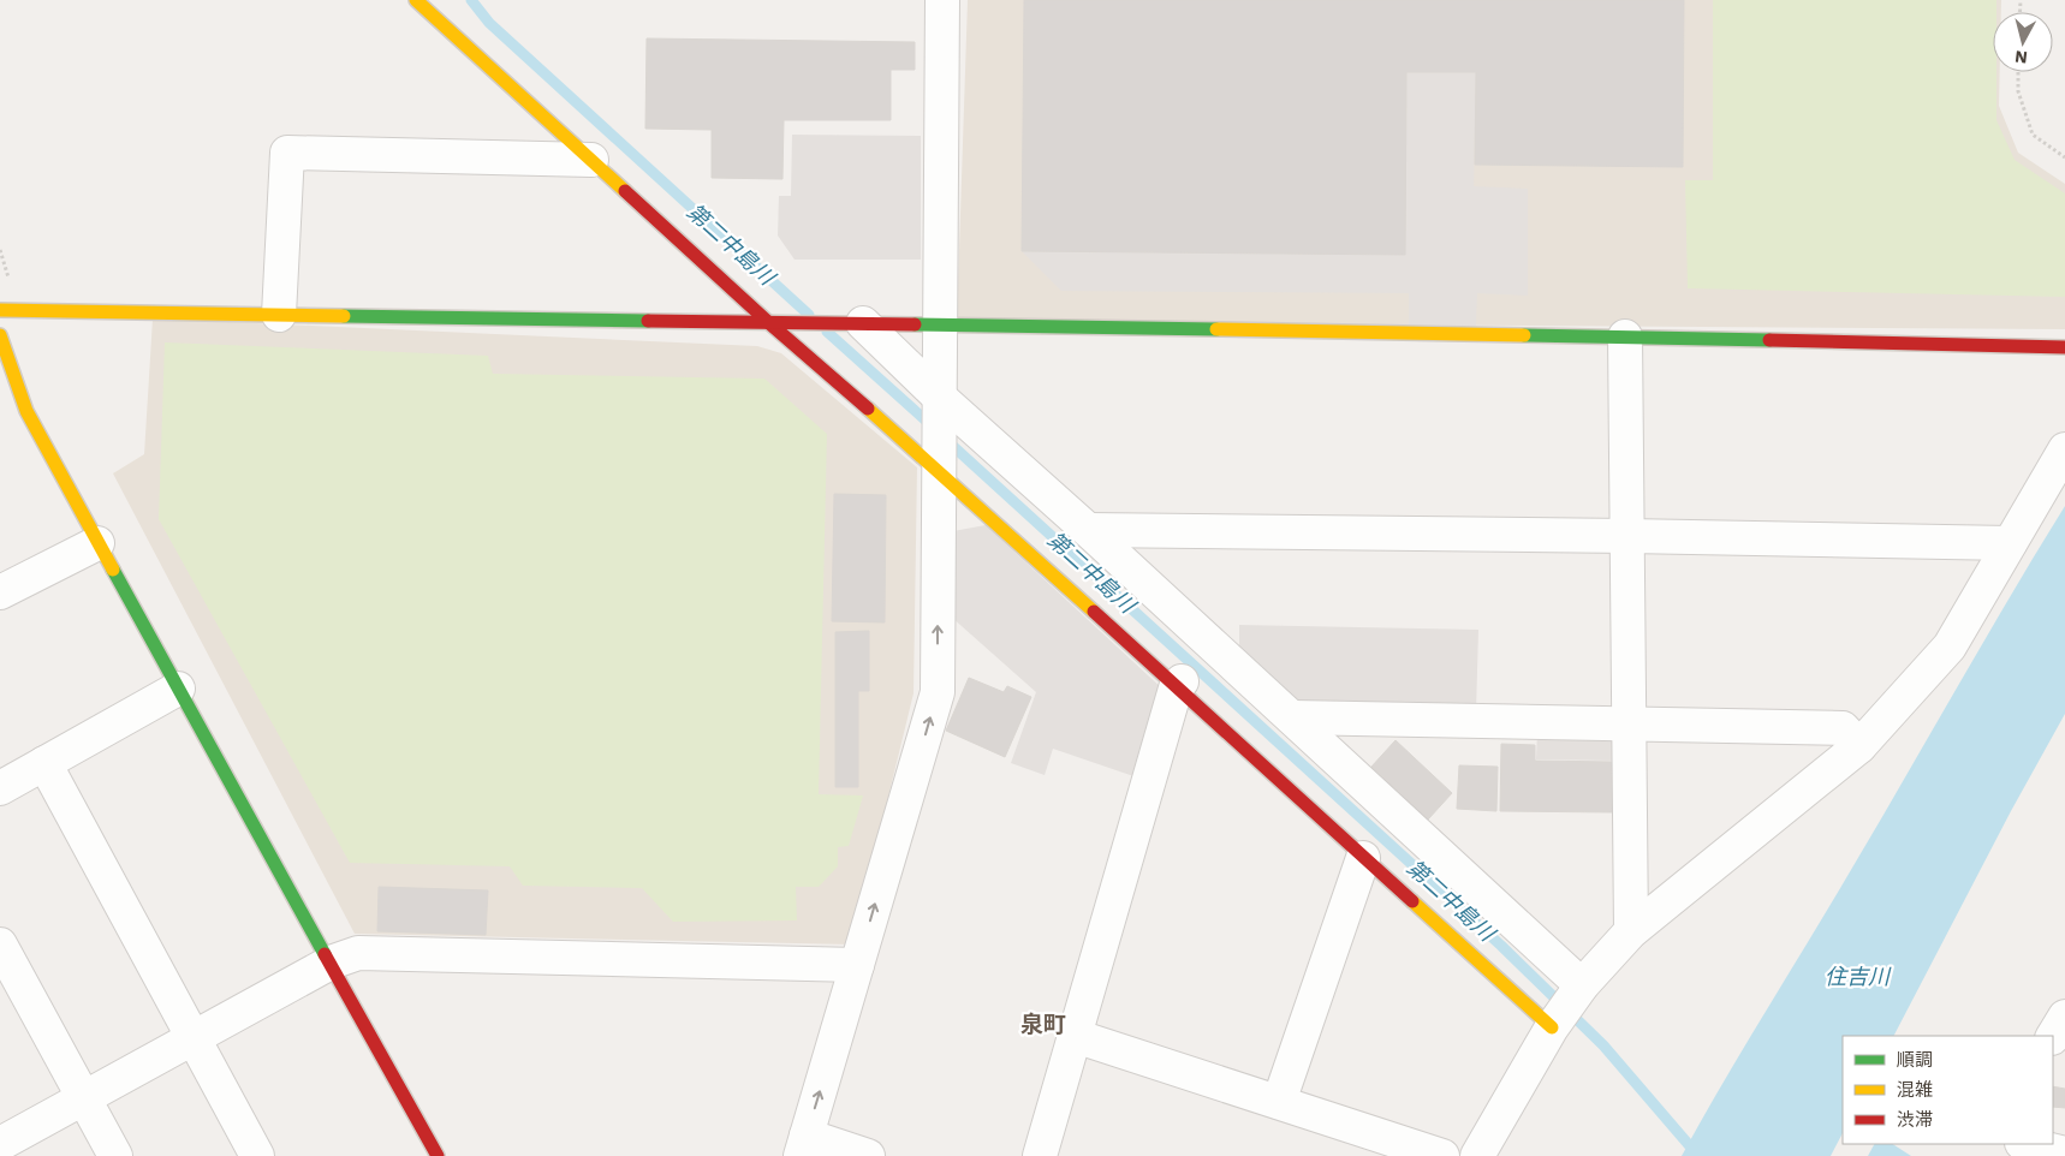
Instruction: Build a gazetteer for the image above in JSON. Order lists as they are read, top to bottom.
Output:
{
  "districts": ["泉町"],
  "water": ["第二中島川", "住吉川"],
  "legend": ["順調", "混雑", "渋滞"],
  "north": "bottom"
}
